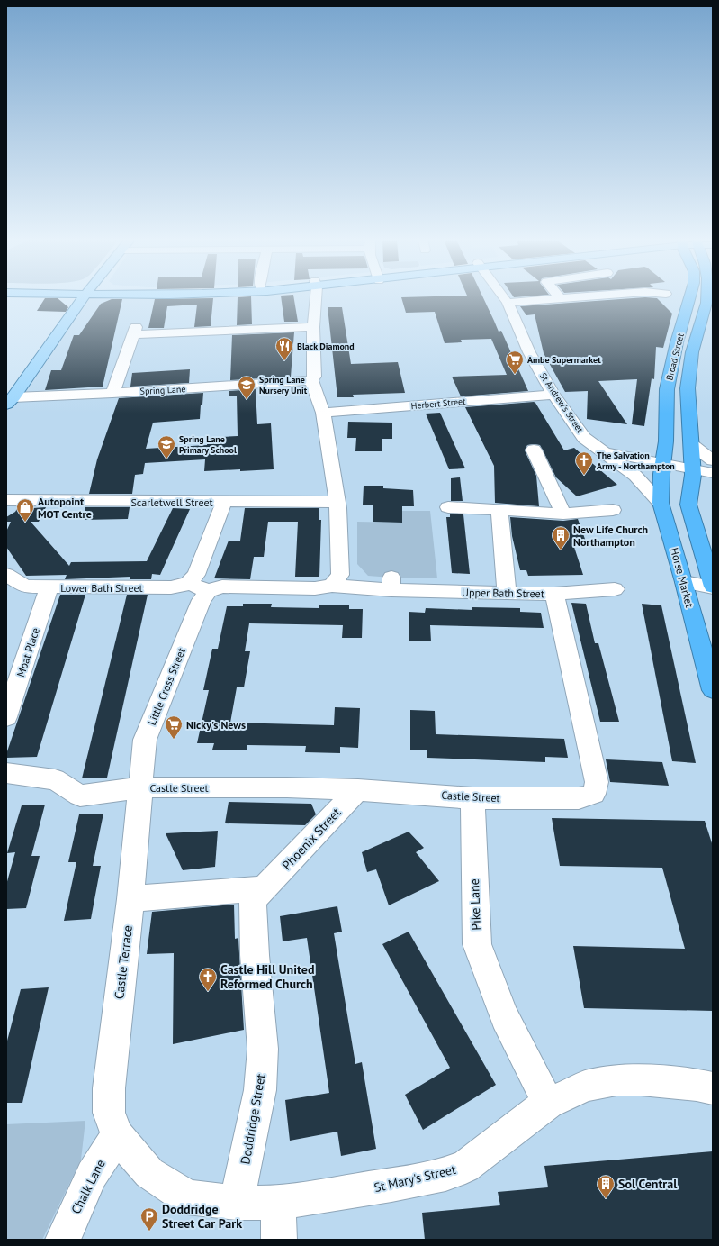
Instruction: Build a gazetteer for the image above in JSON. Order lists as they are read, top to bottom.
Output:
{
  "streets": {
    "highway": ["Broad Street", "Horse Market"],
    "street": [
      "Spring Lane",
      "St Andrew's Street",
      "Herbert Street",
      "Scarletwell Street",
      "Lower Bath Street",
      "Upper Bath Street",
      "Moat Place",
      "Little Cross Street",
      "Castle Street",
      "Phoenix Street",
      "Pike Lane",
      "Castle Terrace",
      "Doddridge Street",
      "St Mary's Street",
      "Chalk Lane"
    ]
  },
  "crossings": [
    ["Broad Street", "Horse Market"],
    ["St Andrew's Street", "Herbert Street"],
    ["St Andrew's Street", "Horse Market"],
    ["Scarletwell Street", "Little Cross Street"],
    ["Lower Bath Street", "Upper Bath Street"],
    ["Lower Bath Street", "Moat Place"],
    ["Lower Bath Street", "Little Cross Street"],
    ["Upper Bath Street", "Little Cross Street"],
    ["Upper Bath Street", "Castle Street"],
    ["Little Cross Street", "Castle Street"],
    ["Little Cross Street", "Castle Terrace"],
    ["Castle Street", "Phoenix Street"],
    ["Castle Street", "Pike Lane"],
    ["Castle Street", "Castle Terrace"],
    ["Phoenix Street", "Doddridge Street"],
    ["Pike Lane", "St Mary's Street"],
    ["Castle Terrace", "St Mary's Street"],
    ["Castle Terrace", "Chalk Lane"],
    ["Doddridge Street", "St Mary's Street"],
    ["St Mary's Street", "Chalk Lane"]
  ],
  "places": {
    "restaurant": ["Black Diamond"],
    "supermarket": ["Ambe Supermarket", "Nicky's News"],
    "school or university": ["Spring Lane Nursery Unit", "Spring Lane Primary School"],
    "church": ["The Salvation Army - Northampton", "Castle Hill United Reformed Church"],
    "shop": ["Autopoint MOT Centre"],
    "building": ["New Life Church Northampton", "Sol Central"],
    "parking": ["Doddridge Street Car Park"]
  }
}
